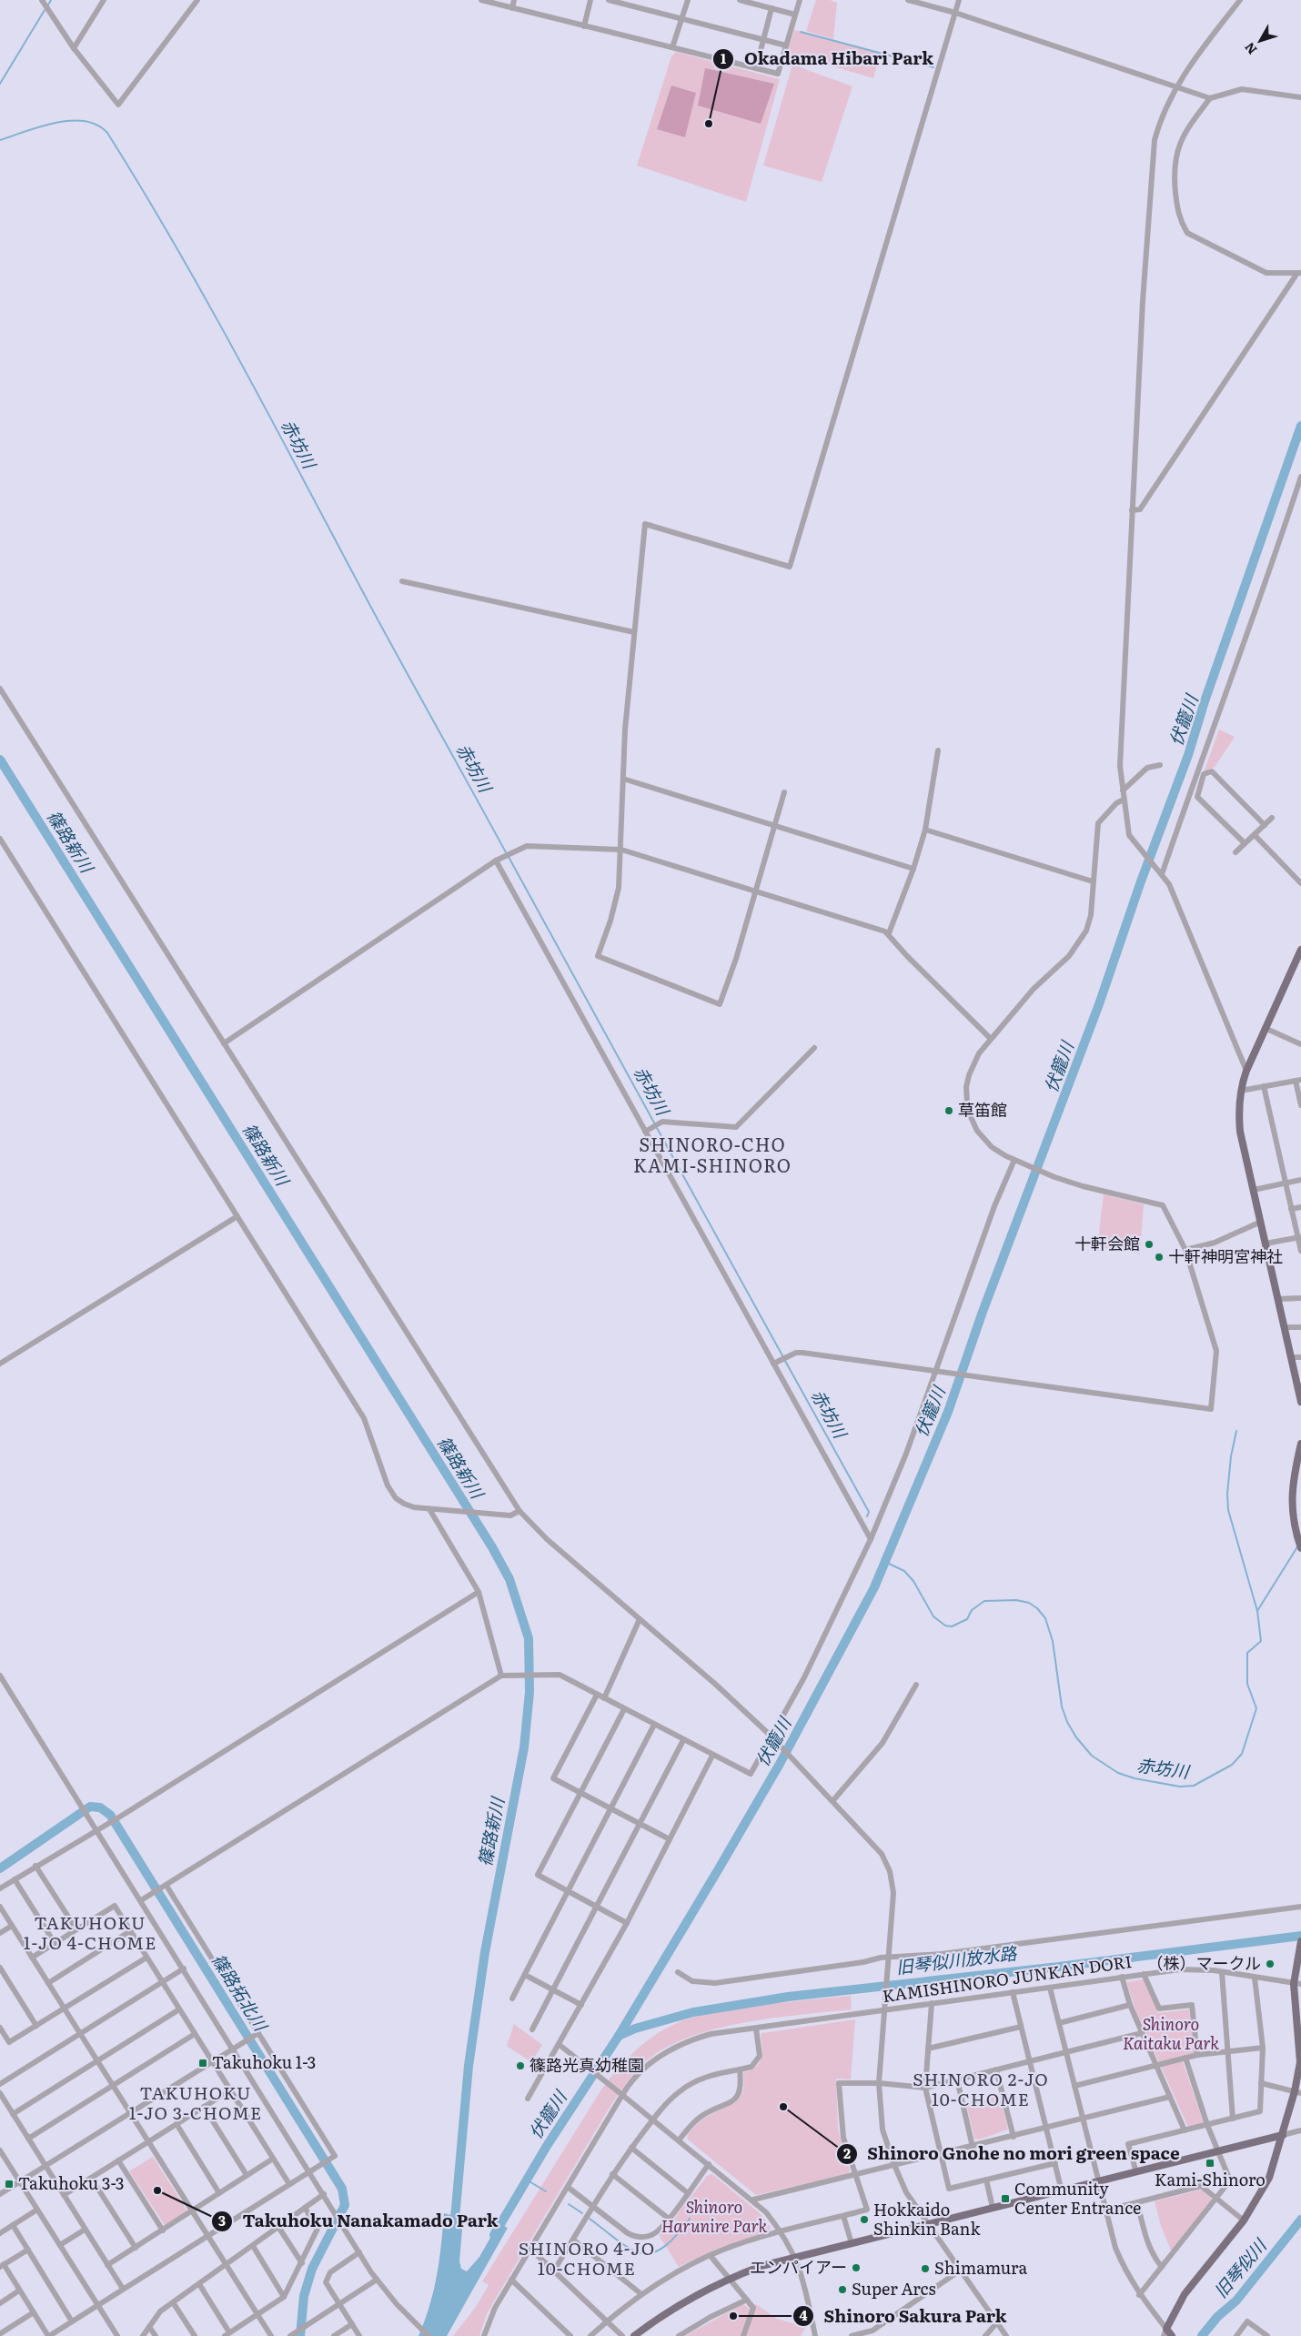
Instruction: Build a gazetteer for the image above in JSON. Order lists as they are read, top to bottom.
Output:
{
  "streets": {
    "street": ["KAMISHINORO JUNKAN DORI"]
  },
  "districts": [
    "SHINORO-CHO KAMI-SHINORO",
    "TAKUHOKU 1-JO 4-CHOME",
    "SHINORO 2-JO 10-CHOME",
    "TAKUHOKU 1-JO 3-CHOME",
    "SHINORO 4-JO 10-CHOME"
  ],
  "water": [
    "赤坊川",
    "伏籠川",
    "篠路新川",
    "旧琴似川放水路",
    "篠路拓北川",
    "旧琴似川"
  ],
  "parks": ["Shinoro Kaitaku Park", "Shinoro Harunire Park"],
  "places": {
    "other": [
      "Okadama Hibari Park",
      "草笛館",
      "十軒会館",
      "十軒神明宮神社",
      "（株）マークル",
      "篠路光真幼稚園",
      "Shinoro Gnohe no mori green space",
      "Takuhoku Nanakamado Park",
      "Hokkaido Shinkin Bank",
      "エンパイアー",
      "Shimamura",
      "Super Arcs",
      "Shinoro Sakura Park"
    ],
    "transit": [
      "Takuhoku 1-3",
      "Kami-Shinoro",
      "Takuhoku 3-3",
      "Community Center Entrance"
    ]
  },
  "north": "bottom left"
}
